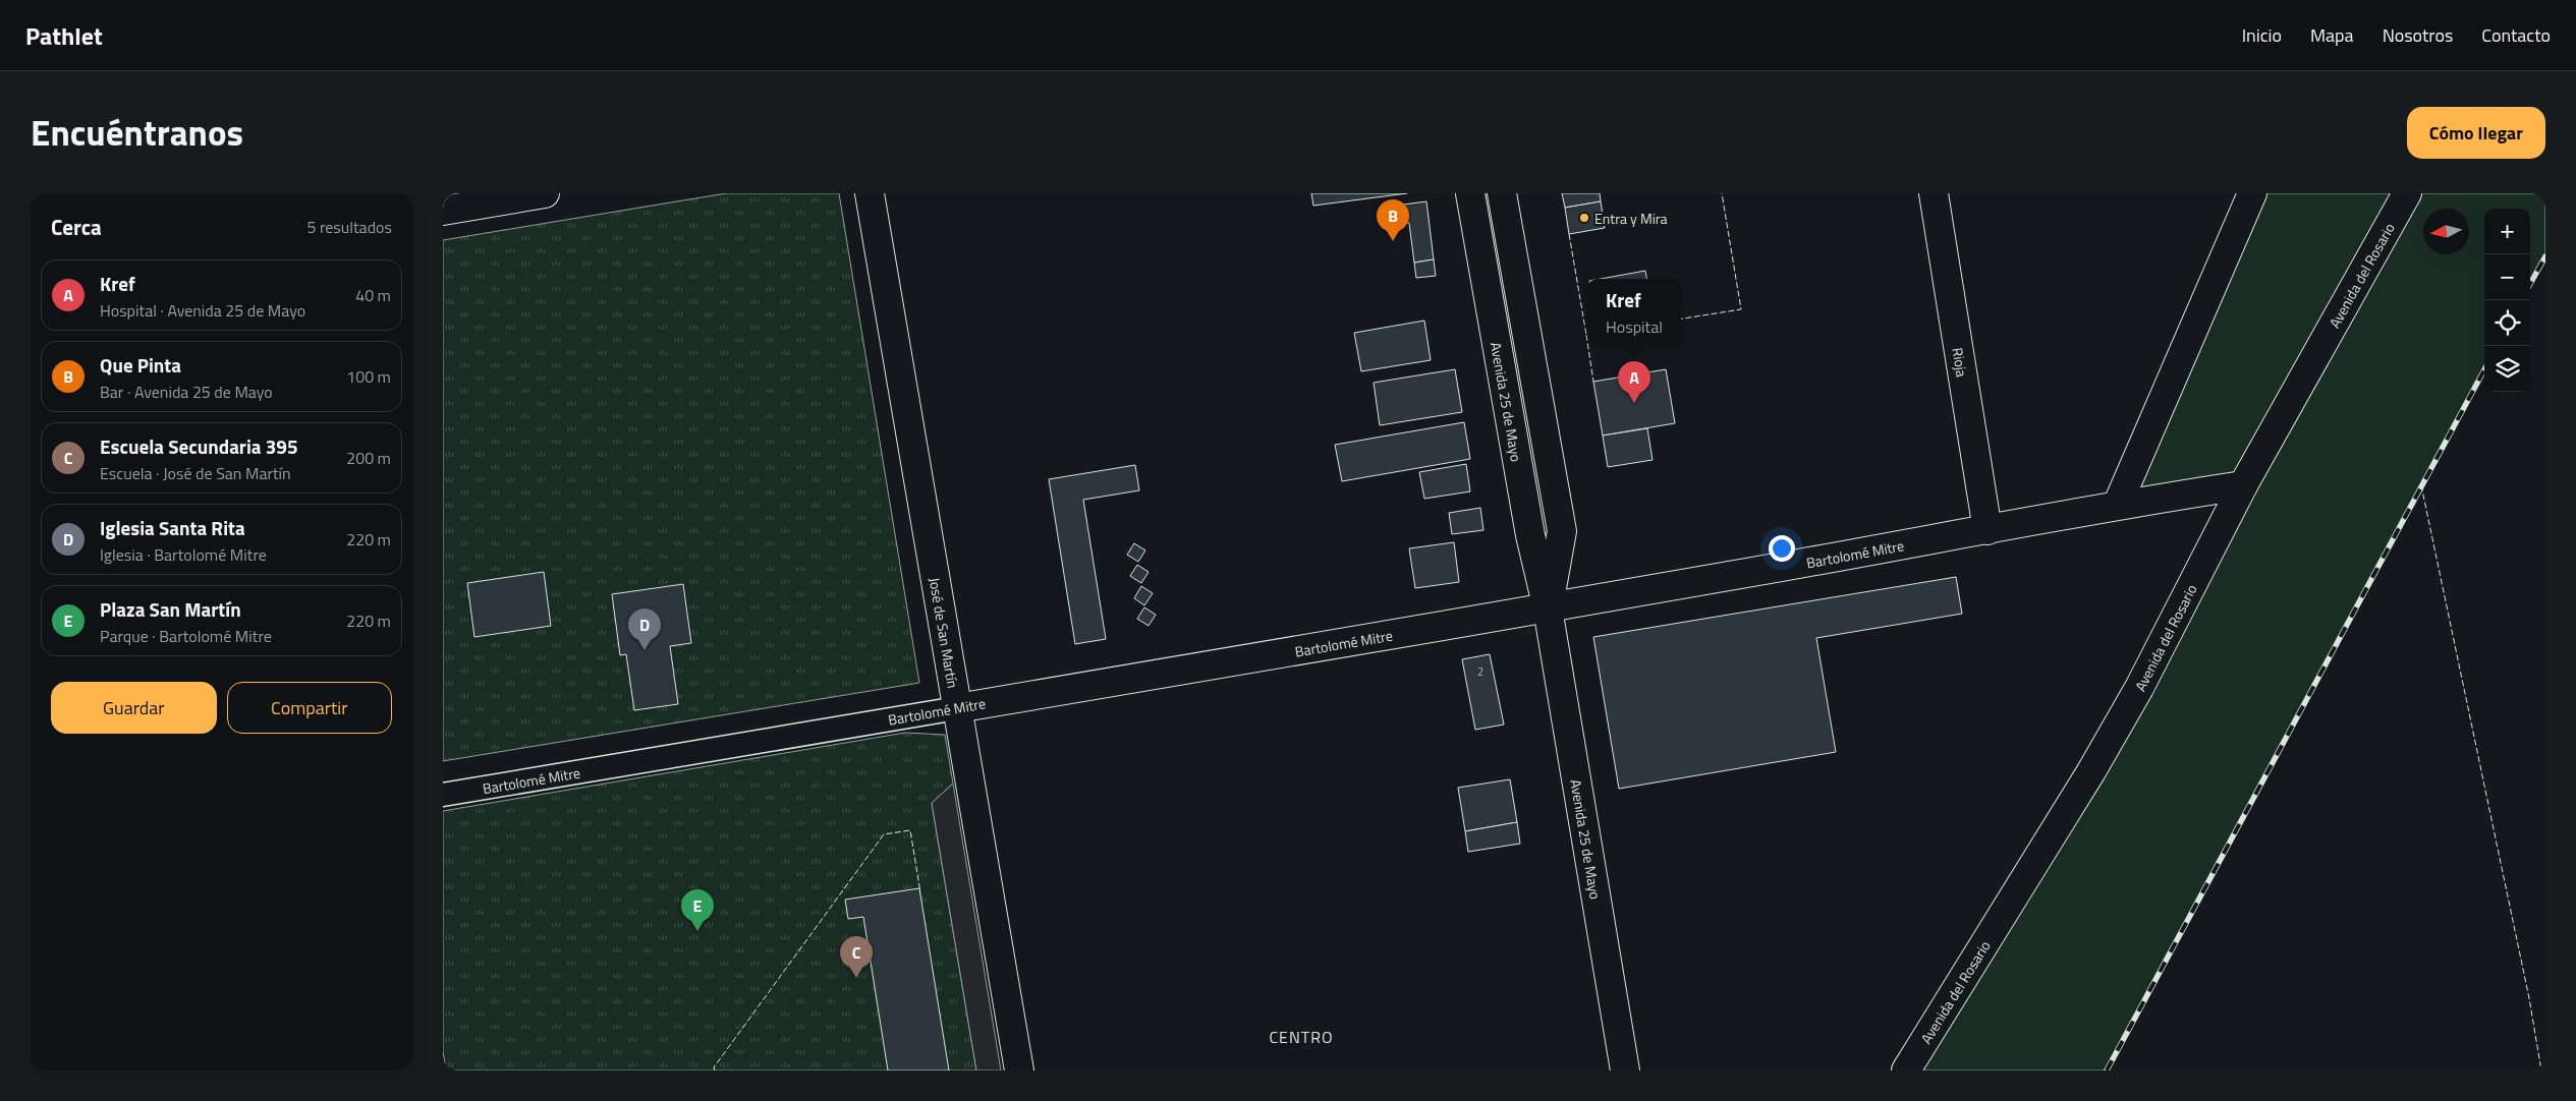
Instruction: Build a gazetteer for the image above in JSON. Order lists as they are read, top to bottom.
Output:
{
  "streets": {
    "street": [
      "Avenida del Rosario",
      "Rioja",
      "Avenida 25 de Mayo",
      "Bartolomé Mitre",
      "José de San Martín"
    ]
  },
  "crossings": [
    ["Avenida del Rosario", "Bartolomé Mitre"],
    ["Rioja", "Bartolomé Mitre"],
    ["Avenida 25 de Mayo", "Bartolomé Mitre"],
    ["Bartolomé Mitre", "José de San Martín"]
  ],
  "districts": ["CENTRO"],
  "places": ["Entra y Mira"],
  "house_numbers": ["2"],
  "north": "left",
  "page": {
    "header": "Pathlet",
    "nav": [
      "Inicio",
      "Mapa",
      "Nosotros",
      "Contacto"
    ],
    "title": "Encuéntranos",
    "buttons": [
      "Cómo llegar",
      ["Guardar", "Compartir"]
    ],
    "heading": ["Cerca", "5 resultados"],
    "pins": [
      "B",
      "A",
      "D",
      "E",
      "C"
    ],
    "map_buttons": ["+", "−"],
    "list": [
      {
        "mark": "A",
        "name": "Kref",
        "note": "Hospital · Avenida 25 de Mayo",
        "value": "40 m"
      },
      {
        "mark": "B",
        "name": "Que Pinta",
        "note": "Bar · Avenida 25 de Mayo",
        "value": "100 m"
      },
      {
        "mark": "C",
        "name": "Escuela Secundaria 395",
        "note": "Escuela · José de San Martín",
        "value": "200 m"
      },
      {
        "mark": "D",
        "name": "Iglesia Santa Rita",
        "note": "Iglesia · Bartolomé Mitre",
        "value": "220 m"
      },
      {
        "mark": "E",
        "name": "Plaza San Martín",
        "note": "Parque · Bartolomé Mitre",
        "value": "220 m"
      }
    ],
    "popup": ["Kref", "Hospital"]
  }
}
